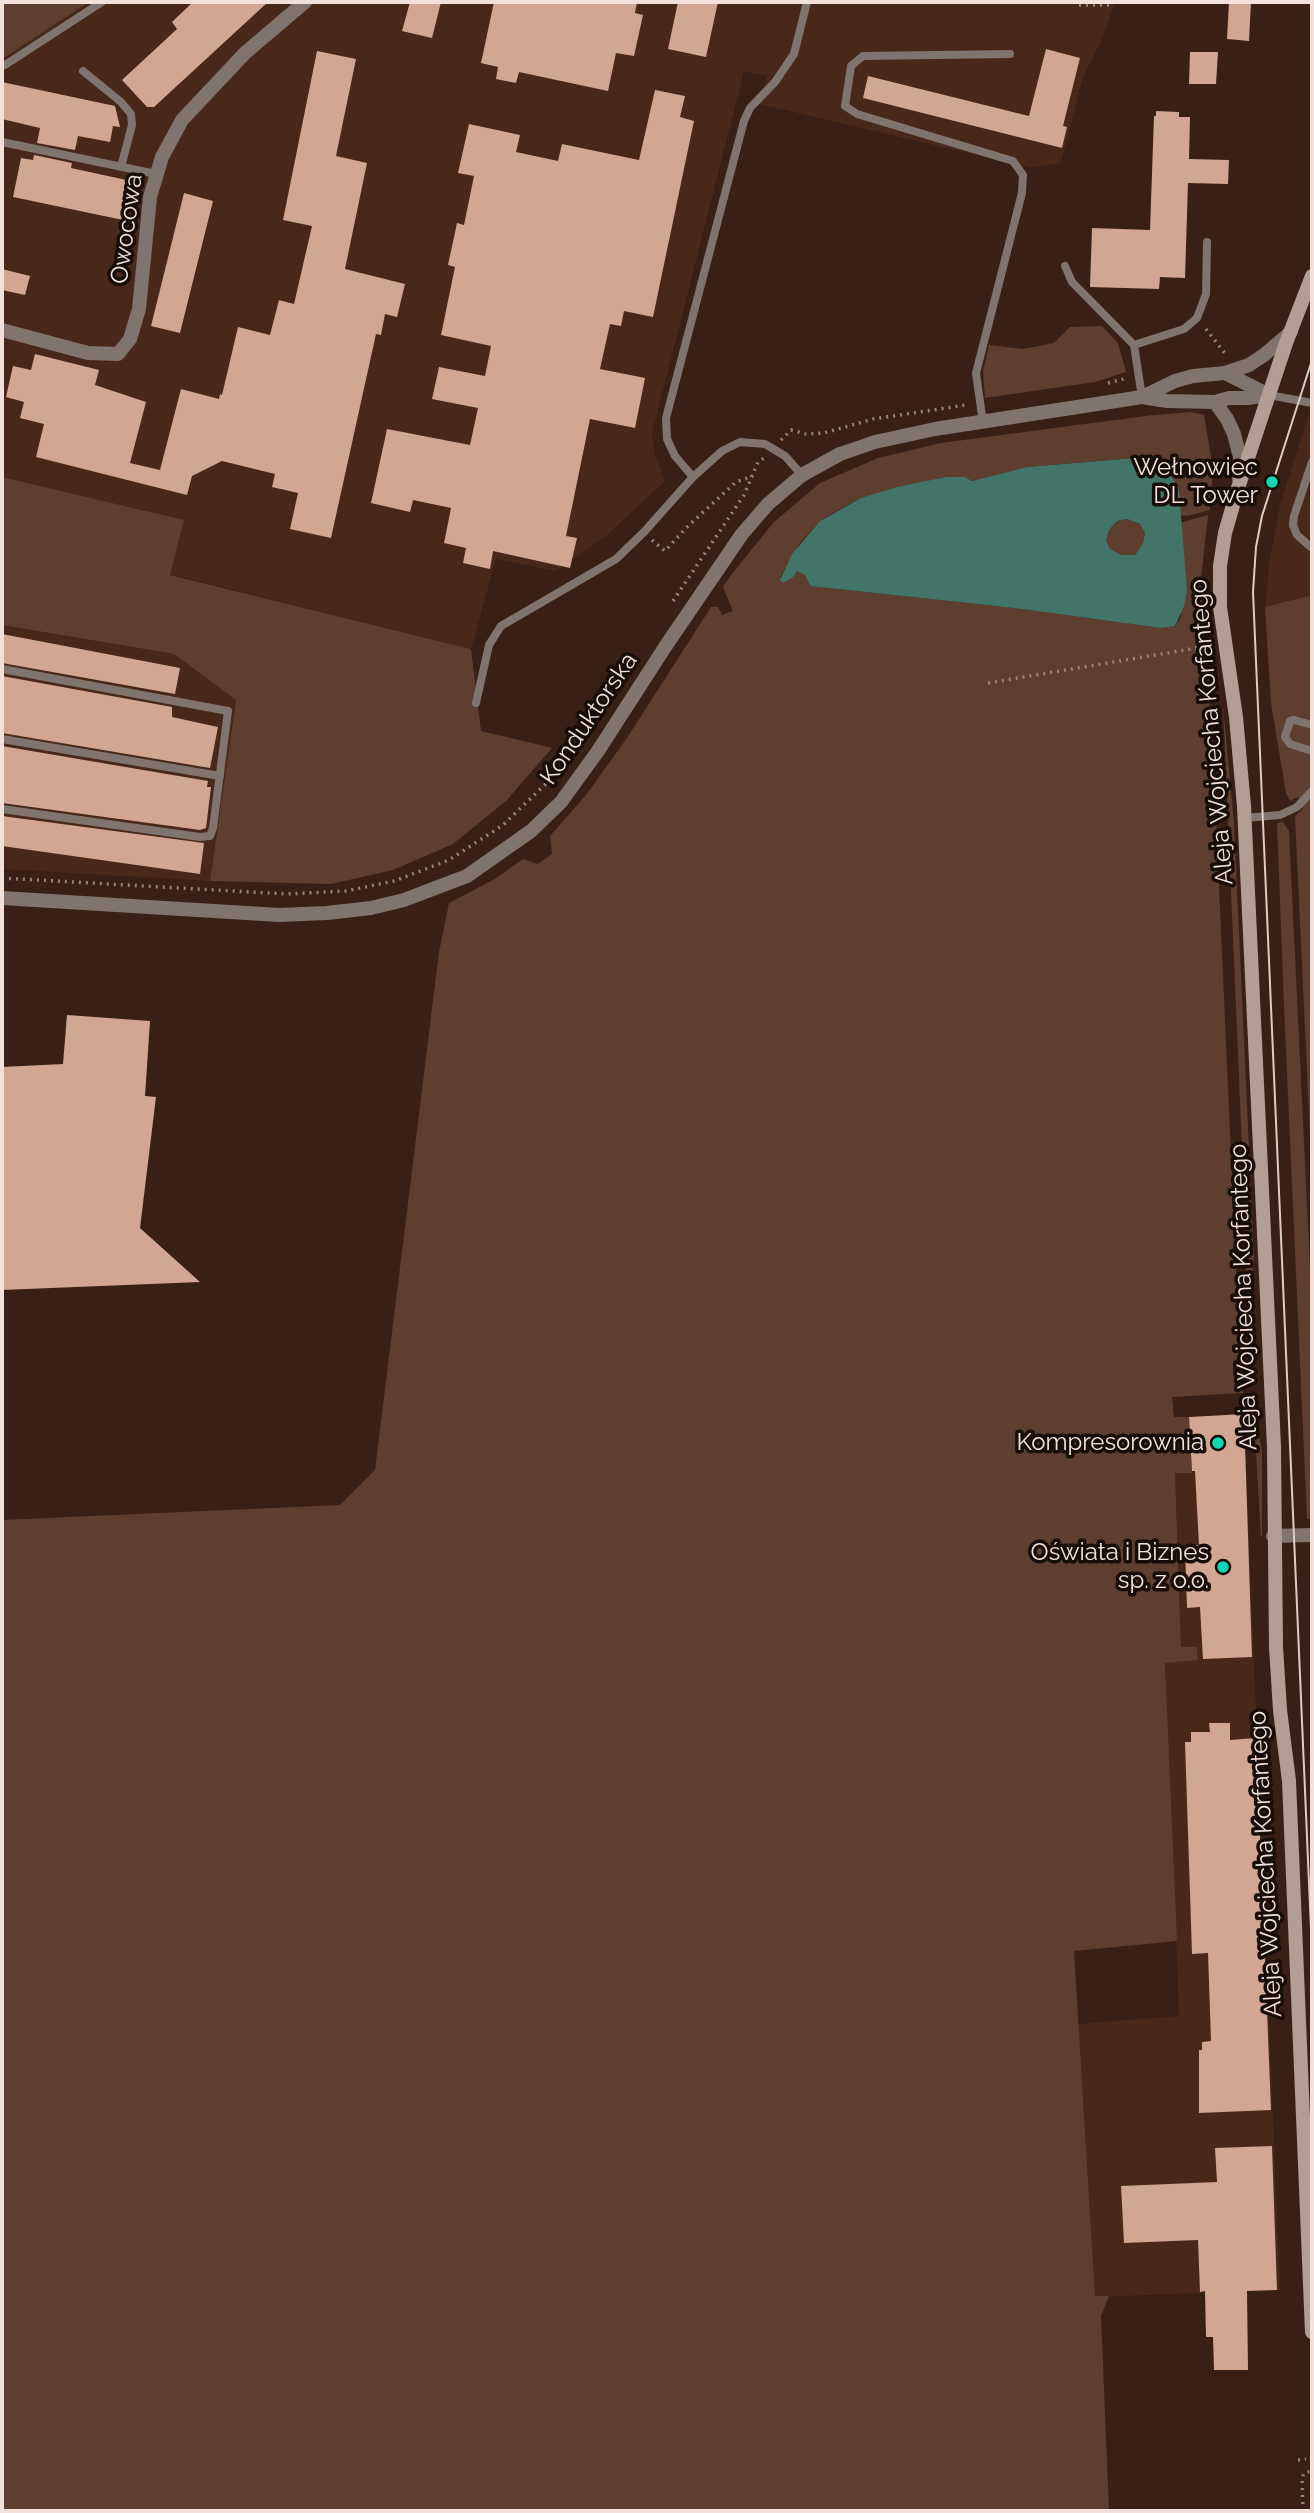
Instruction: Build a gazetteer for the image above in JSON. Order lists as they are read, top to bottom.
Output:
{
  "streets": {
    "main road": ["Aleja Wojciecha Korfantego"],
    "street": ["Owocowa", "Konduktorska"]
  },
  "crossings": [
    ["Konduktorska", "Aleja Wojciecha Korfantego"]
  ],
  "places": ["Wełnowiec DL Tower", "Kompresorownia", "Oświata i Biznes sp. z o.o."]
}
